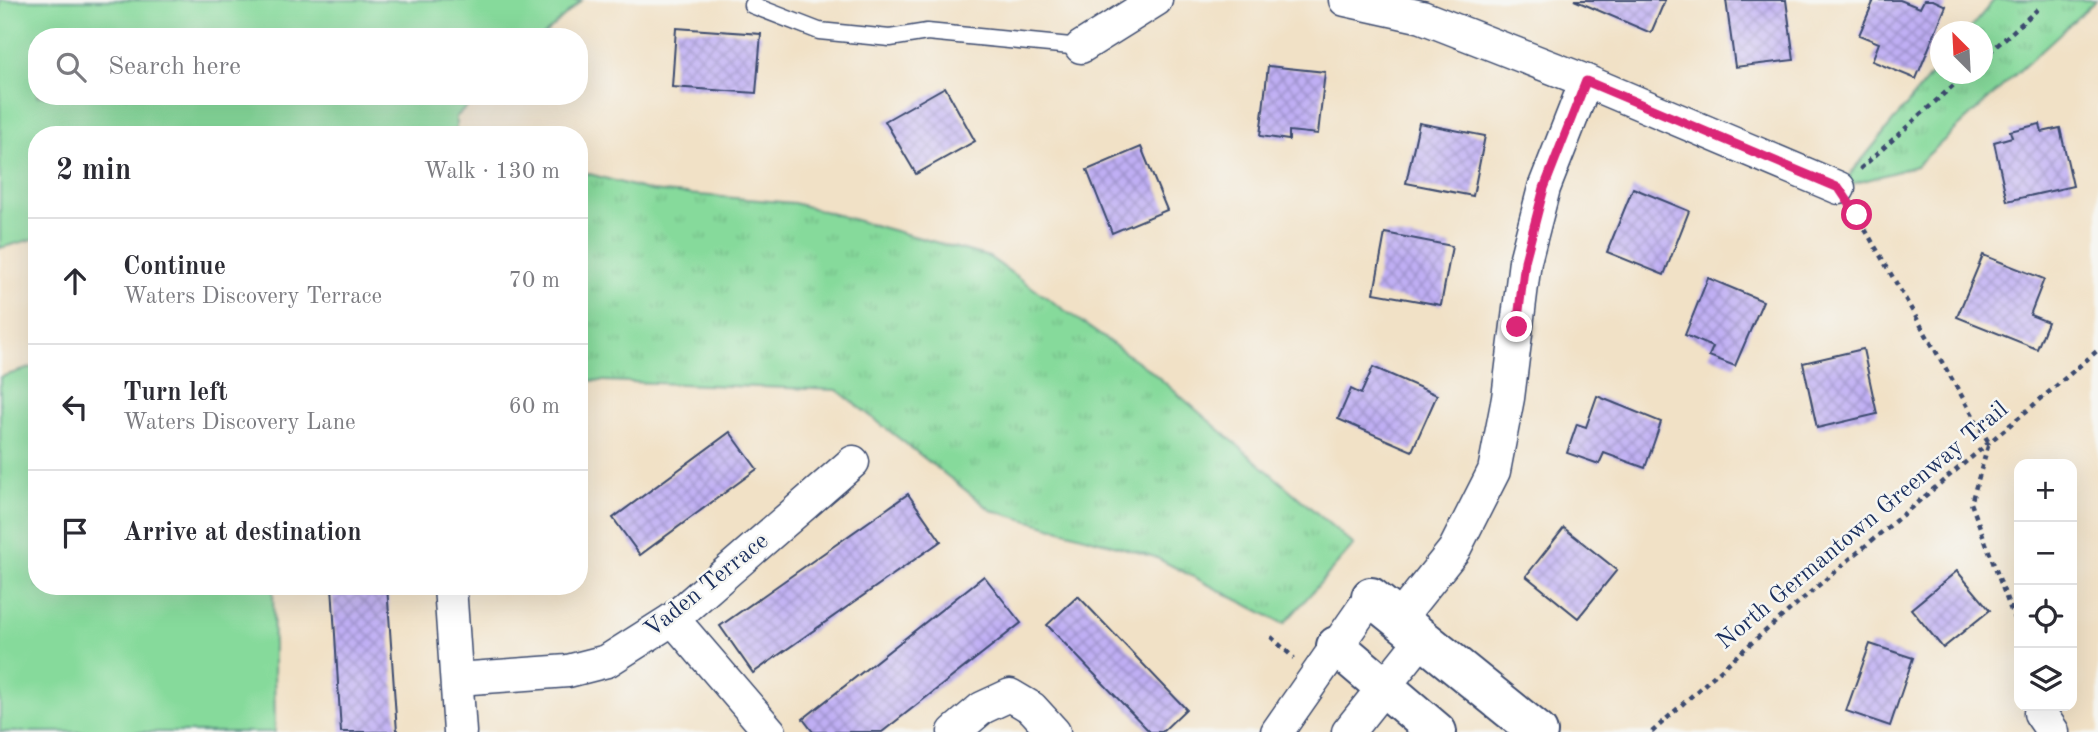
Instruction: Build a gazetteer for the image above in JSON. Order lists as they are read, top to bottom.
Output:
{
  "streets": {
    "street": ["Vaden Terrace"],
    "path": ["North Germantown Greenway Trail"]
  },
  "north": "top left",
  "page": {
    "search": "Search here",
    "heading": ["2 min", "Walk · 130 m"],
    "list": [
      ["Continue", "Waters Discovery Terrace", "70 m"],
      ["Turn left", "Waters Discovery Lane", "60 m"],
      "Arrive at destination"
    ],
    "map_buttons": ["+", "−"]
  }
}
